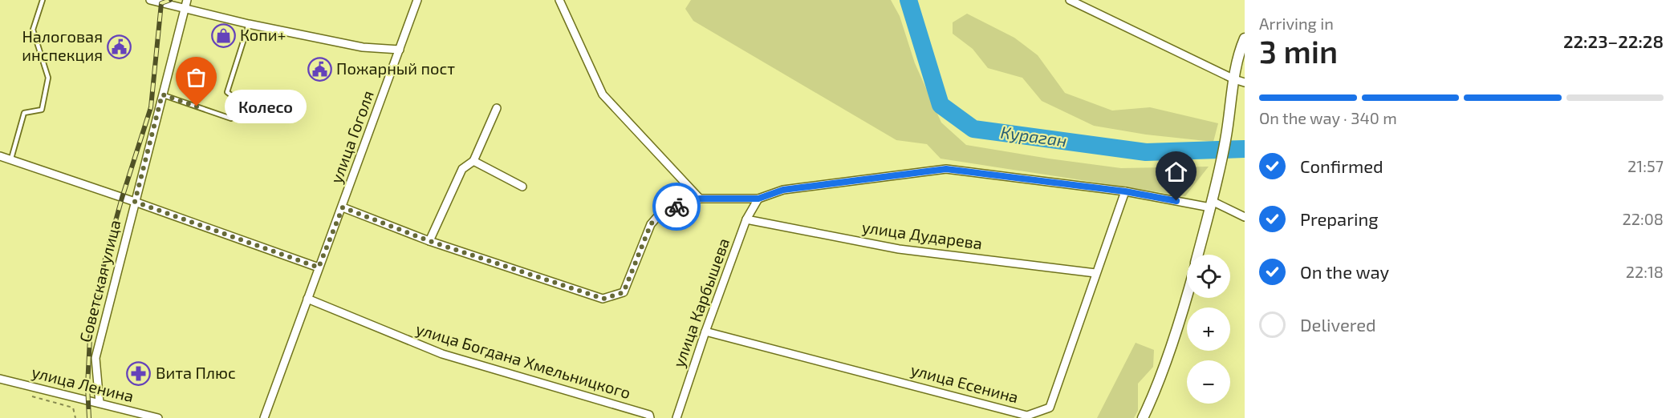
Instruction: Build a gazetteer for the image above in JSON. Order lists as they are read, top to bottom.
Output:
{
  "streets": {
    "street": [
      "улица Гоголя",
      "улица Дударева",
      "Советская улица",
      "улица Карбышева",
      "улица Богдана Хмельницкого",
      "улица Есенина",
      "улица Ленина"
    ]
  },
  "crossings": [
    ["улица Гоголя", "улица Богдана Хмельницкого"],
    ["улица Дударева", "улица Карбышева"],
    ["улица Дударева", "улица Есенина"],
    ["Советская улица", "улица Ленина"],
    ["улица Карбышева", "улица Есенина"]
  ],
  "water": ["Кураган"],
  "places": {
    "shop": ["Копи+"],
    "public building": ["Налоговая инспекция", "Пожарный пост"],
    "other": ["Колесо"],
    "pharmacy": ["Вита Плюс"]
  },
  "page": {
    "heading": ["3 min", "Arriving in", "22:23–22:28"],
    "bar": "On the way · 340 m",
    "bubble": "Колесо",
    "list": [
      ["Confirmed", "21:57"],
      ["Preparing", "22:08"],
      ["On the way", "22:18"],
      "Delivered"
    ],
    "map_buttons": ["+", "−"]
  }
}
